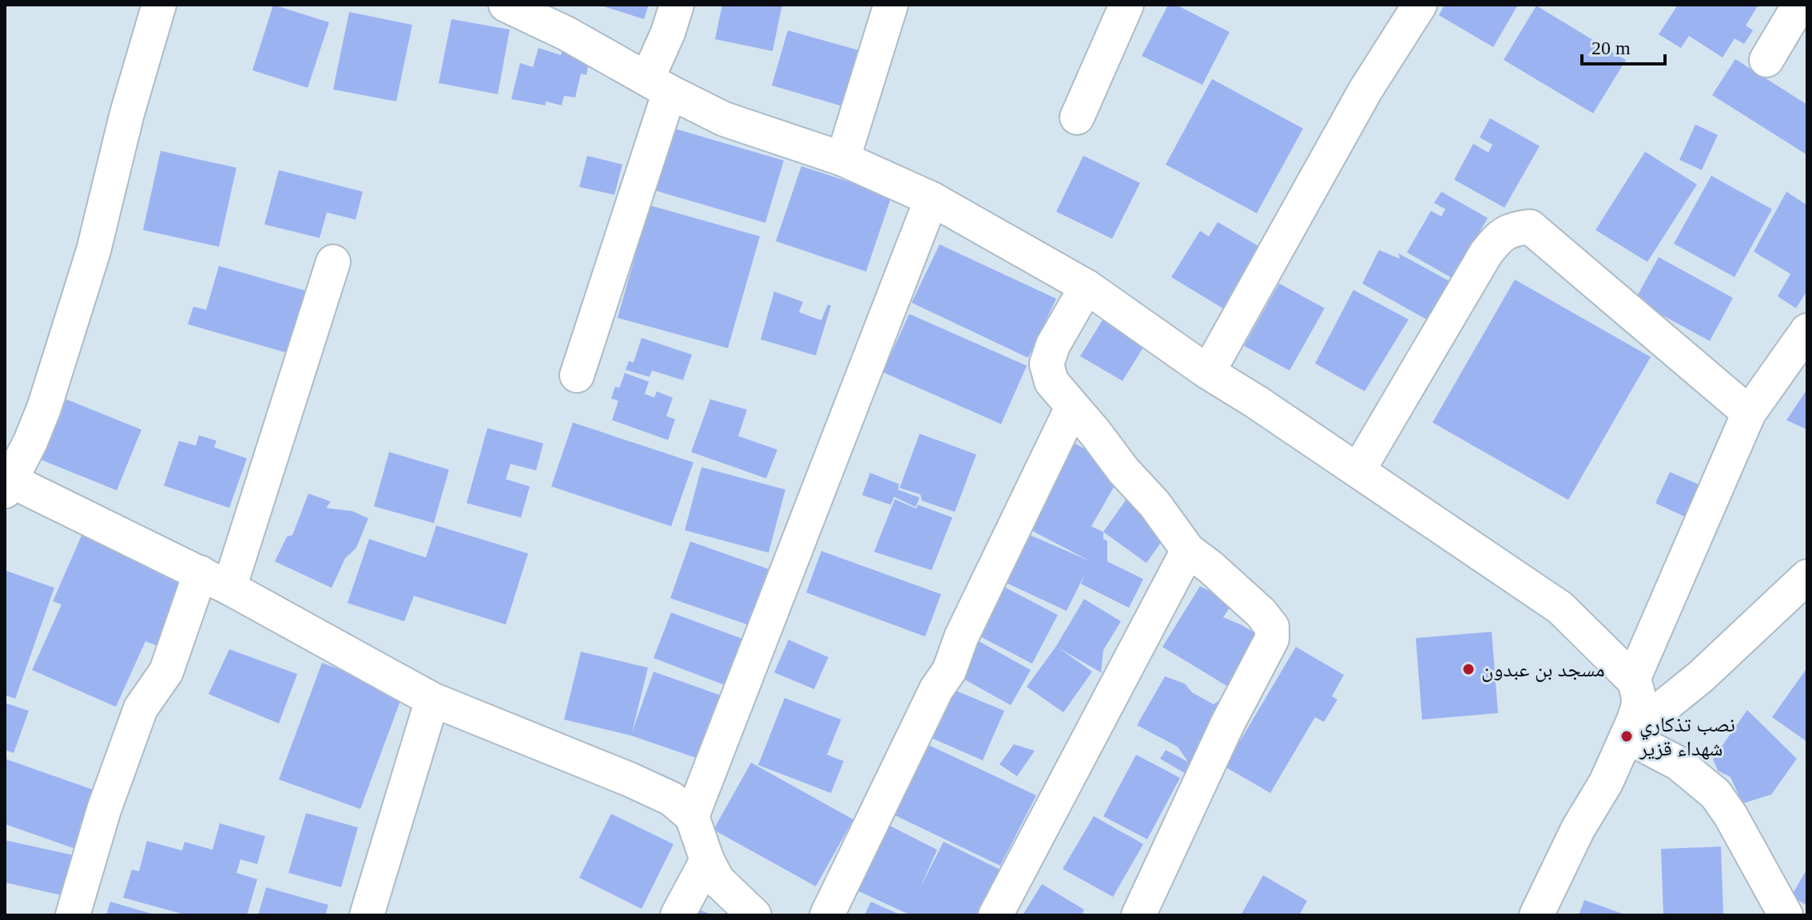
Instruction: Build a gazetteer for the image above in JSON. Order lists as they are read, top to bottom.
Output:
{
  "places": ["مسجد بن عبدون", "نصب تذكاري شهداء قزير"],
  "scale_bar": "20 m"
}
